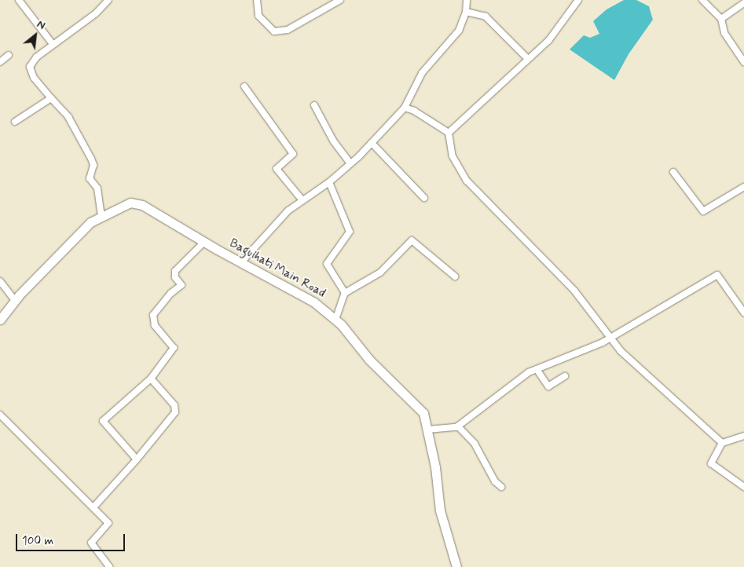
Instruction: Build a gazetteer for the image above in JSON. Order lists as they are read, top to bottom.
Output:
{
  "streets": {
    "street": ["Baguihati Main Road"]
  },
  "scale_bar": "100 m",
  "north": "top right"
}
